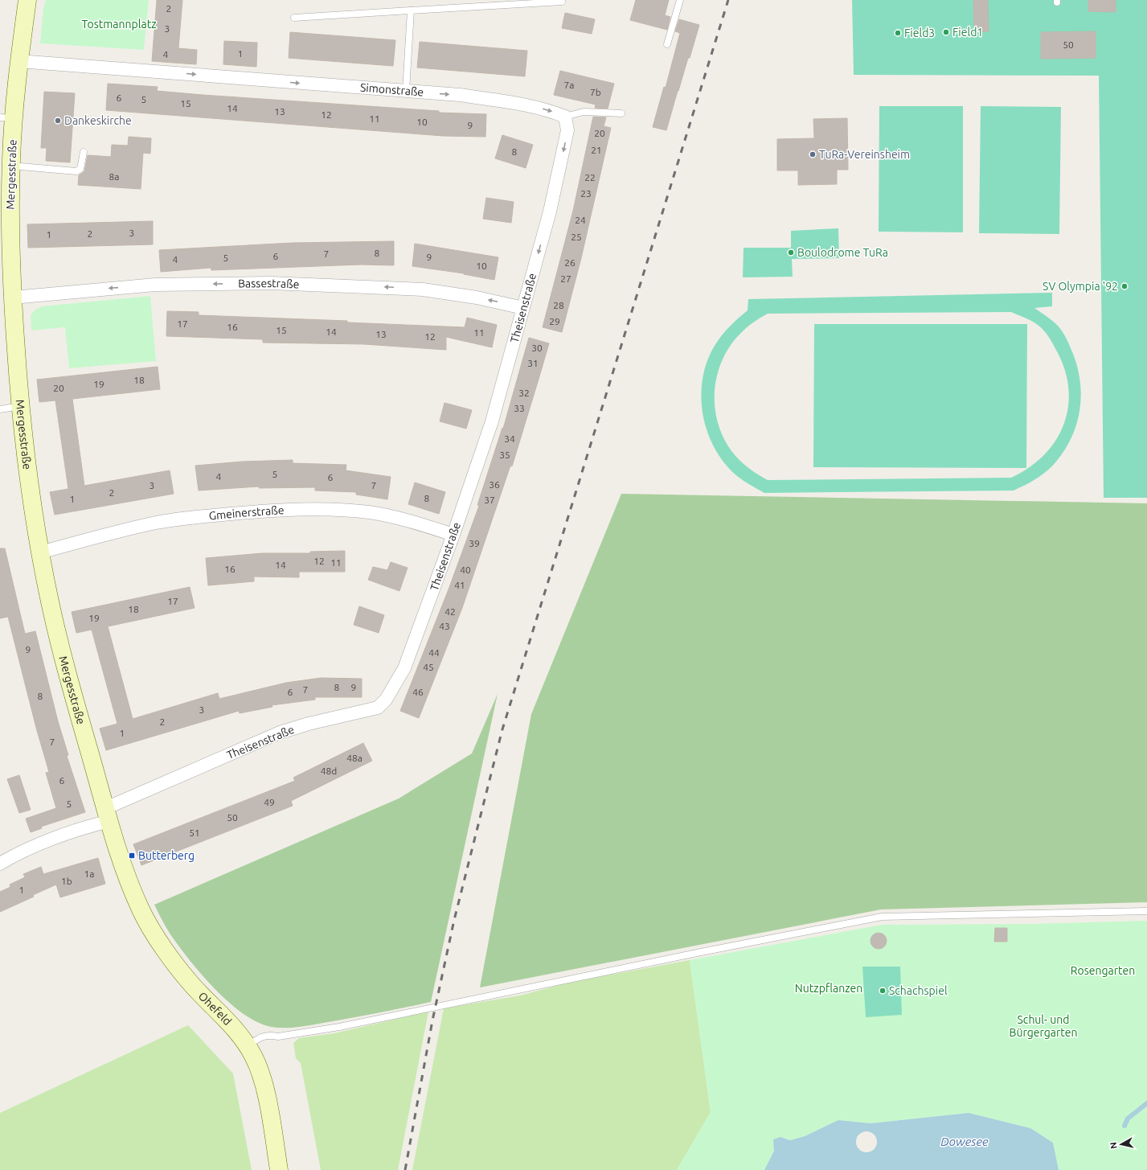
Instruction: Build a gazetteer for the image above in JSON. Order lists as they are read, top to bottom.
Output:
{
  "streets": {
    "street": [
      "Simonstraße",
      "Mergesstraße",
      "Bassestraße",
      "Theisenstraße",
      "Gmeinerstraße",
      "Ohefeld"
    ]
  },
  "crossings": [
    ["Simonstraße", "Mergesstraße"],
    ["Simonstraße", "Theisenstraße"],
    ["Mergesstraße", "Bassestraße"],
    ["Mergesstraße", "Theisenstraße"],
    ["Mergesstraße", "Gmeinerstraße"],
    ["Mergesstraße", "Ohefeld"],
    ["Bassestraße", "Theisenstraße"],
    ["Theisenstraße", "Gmeinerstraße"]
  ],
  "one_way": ["Simonstraße", "Bassestraße"],
  "water": ["Dowesee"],
  "parks": [
    "Tostmannplatz",
    "Rosengarten",
    "Nutzpflanzen",
    "Schul- und Bürgergarten"
  ],
  "places": {
    "other": [
      "Field1",
      "Field3",
      "Dankeskirche",
      "TuRa-Vereinsheim",
      "Boulodrome TuRa",
      "SV Olympia '92",
      "Schachspiel"
    ],
    "transit": ["Butterberg"]
  },
  "house_numbers": [
    "2",
    "3",
    "50",
    "1",
    "4",
    "7a",
    "7b",
    "6",
    "5",
    "15",
    "14",
    "13",
    "12",
    "11",
    "10",
    "9",
    "20",
    "21",
    "8",
    "8a",
    "22",
    "23",
    "24",
    "3",
    "2",
    "1",
    "25",
    "8",
    "7",
    "6",
    "9",
    "5",
    "4",
    "26",
    "10",
    "27",
    "28",
    "29",
    "17",
    "16",
    "15",
    "14",
    "11",
    "13",
    "12",
    "30",
    "31",
    "18",
    "19",
    "20",
    "32",
    "33",
    "34",
    "35",
    "5",
    "4",
    "6",
    "36",
    "3",
    "7",
    "2",
    "8",
    "1",
    "37",
    "39",
    "12",
    "11",
    "14",
    "16",
    "40",
    "41",
    "17",
    "18",
    "42",
    "19",
    "43",
    "9",
    "44",
    "45",
    "8",
    "9",
    "7",
    "6",
    "46",
    "8",
    "3",
    "2",
    "1",
    "7",
    "48a",
    "48d",
    "6",
    "49",
    "5",
    "50",
    "51",
    "1a",
    "1b",
    "1"
  ],
  "north": "left"
}
